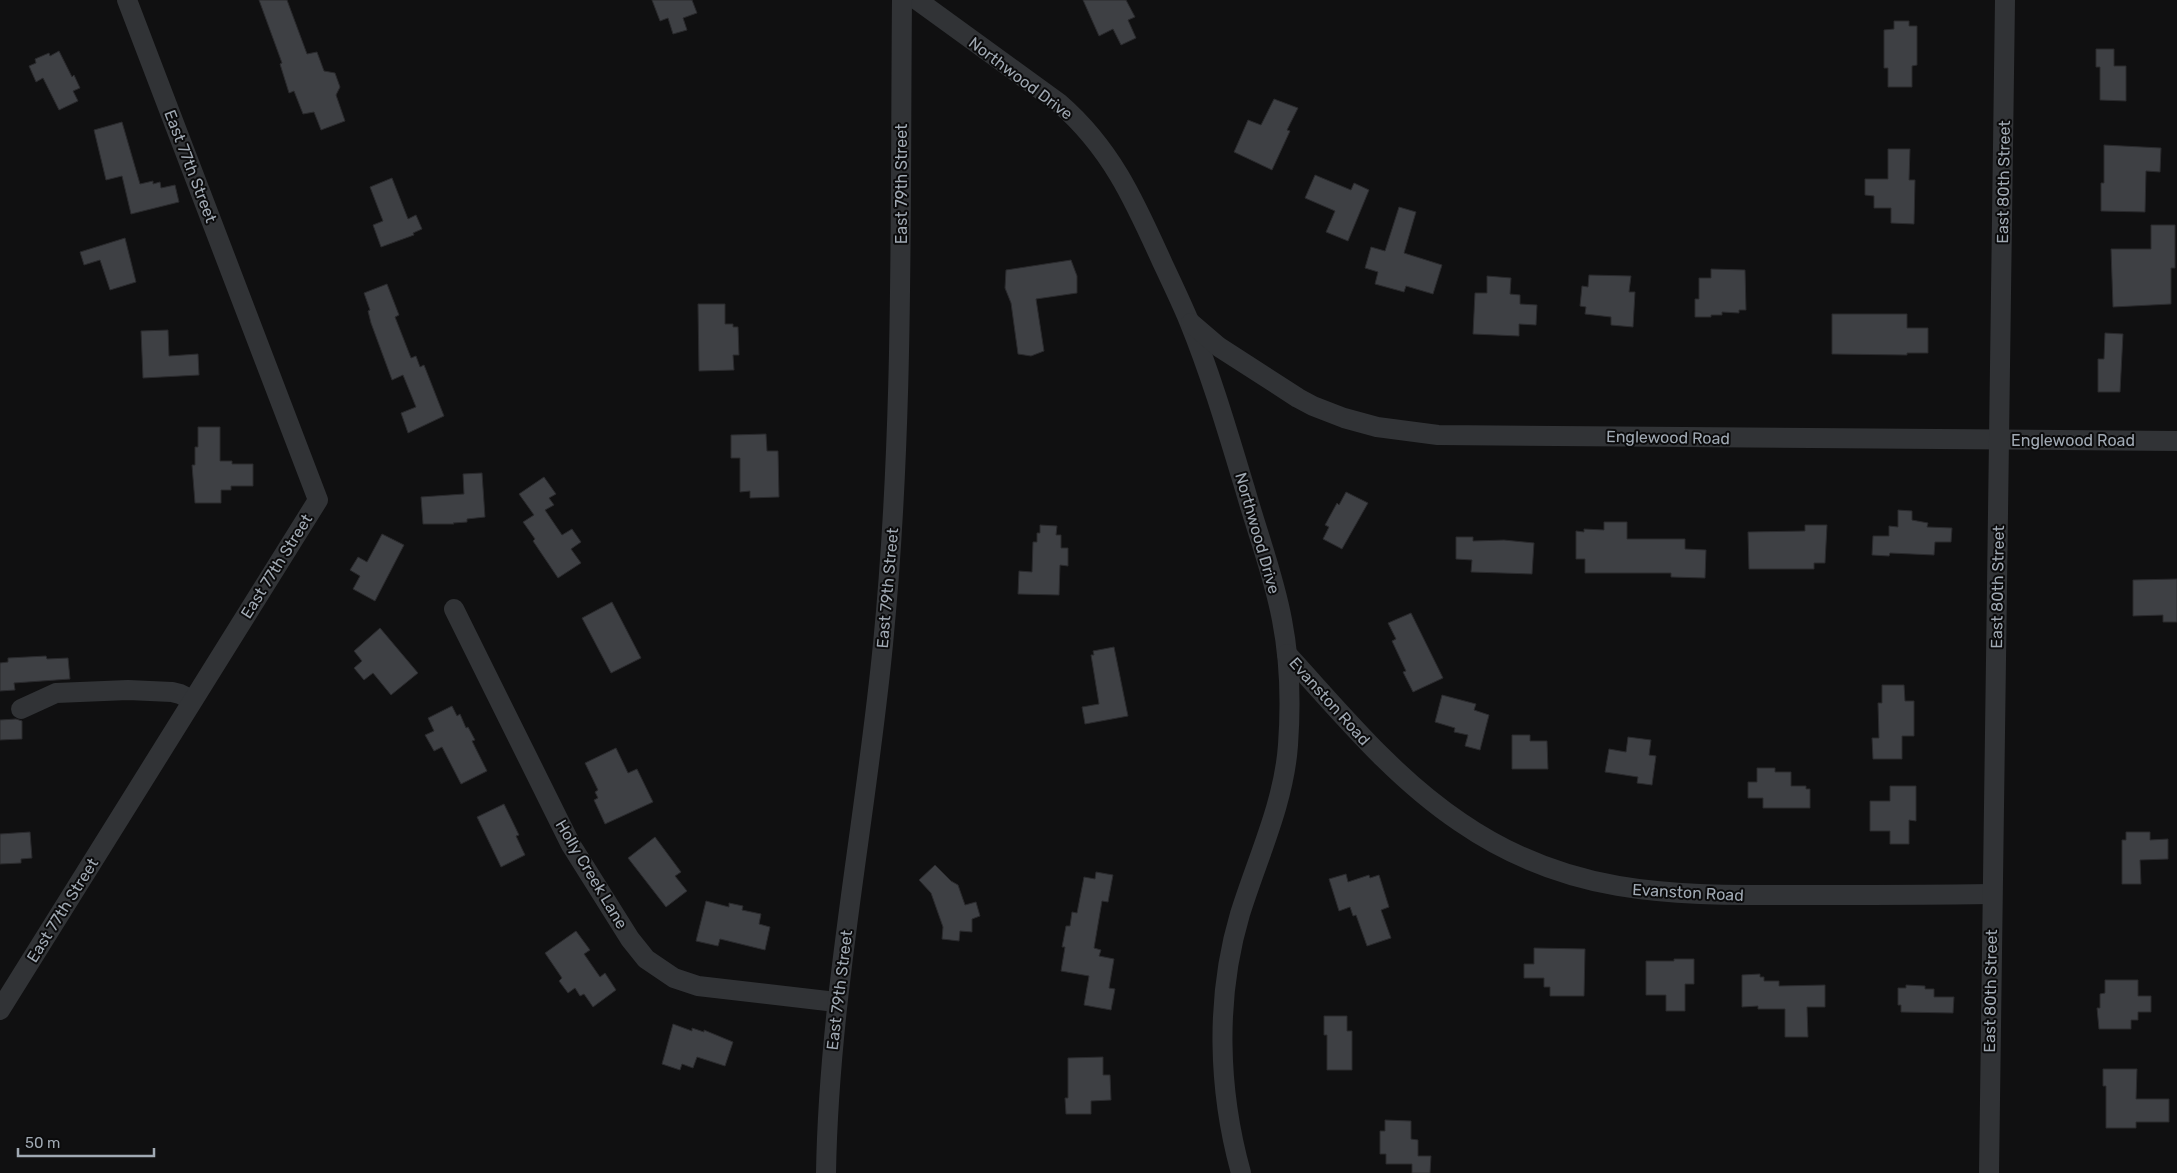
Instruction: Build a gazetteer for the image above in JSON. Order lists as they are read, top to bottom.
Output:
{
  "streets": {
    "street": [
      "Northwood Drive",
      "East 77th Street",
      "East 80th Street",
      "East 79th Street",
      "Englewood Road",
      "Evanston Road",
      "Holly Creek Lane"
    ]
  },
  "crossings": [
    ["Northwood Drive", "Englewood Road"],
    ["Northwood Drive", "Evanston Road"],
    ["East 80th Street", "Englewood Road"],
    ["East 80th Street", "Evanston Road"],
    ["East 79th Street", "Holly Creek Lane"]
  ],
  "scale_bar": "50 m"
}
